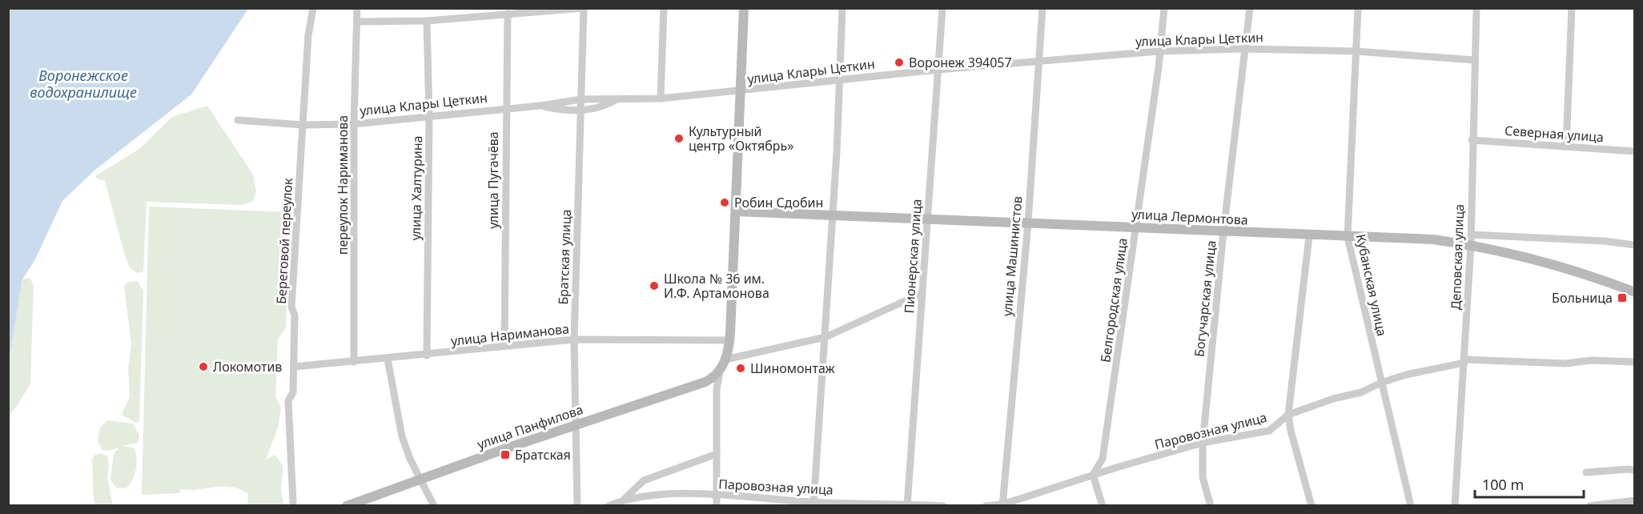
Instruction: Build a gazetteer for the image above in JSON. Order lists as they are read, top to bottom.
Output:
{
  "streets": {
    "street": [
      "улица Клары Цеткин",
      "Северная улица",
      "улица Пугачёва",
      "переулок Нариманова",
      "улица Халтурина",
      "улица Лермонтова",
      "Береговой переулок",
      "Пионерская улица",
      "улица Машинистов",
      "Братская улица",
      "Деповская улица",
      "Кубанская улица",
      "Богучарская улица",
      "Белгородская улица",
      "улица Нариманова",
      "улица Панфилова",
      "Паровозная улица"
    ]
  },
  "crossings": [
    ["улица Клары Цеткин", "улица Пугачёва"],
    ["улица Клары Цеткин", "переулок Нариманова"],
    ["улица Клары Цеткин", "улица Халтурина"],
    ["улица Клары Цеткин", "Береговой переулок"],
    ["улица Клары Цеткин", "Пионерская улица"],
    ["улица Клары Цеткин", "улица Машинистов"],
    ["улица Клары Цеткин", "Братская улица"],
    ["улица Клары Цеткин", "Деповская улица"],
    ["улица Клары Цеткин", "Кубанская улица"],
    ["улица Клары Цеткин", "Богучарская улица"],
    ["улица Клары Цеткин", "Белгородская улица"],
    ["Северная улица", "Деповская улица"],
    ["улица Пугачёва", "улица Нариманова"],
    ["переулок Нариманова", "улица Нариманова"],
    ["улица Халтурина", "улица Нариманова"],
    ["улица Лермонтова", "Пионерская улица"],
    ["улица Лермонтова", "улица Машинистов"],
    ["улица Лермонтова", "Деповская улица"],
    ["улица Лермонтова", "Кубанская улица"],
    ["улица Лермонтова", "Богучарская улица"],
    ["улица Лермонтова", "Белгородская улица"],
    ["Береговой переулок", "улица Нариманова"],
    ["Пионерская улица", "Паровозная улица"],
    ["улица Машинистов", "Паровозная улица"],
    ["Братская улица", "улица Нариманова"],
    ["Братская улица", "улица Панфилова"],
    ["Деповская улица", "Паровозная улица"],
    ["Кубанская улица", "Паровозная улица"],
    ["Богучарская улица", "Паровозная улица"],
    ["Белгородская улица", "Паровозная улица"]
  ],
  "water": ["Воронежское водохранилище"],
  "places": {
    "other": [
      "Воронеж 394057",
      "Культурный центр «Октябрь»",
      "Робин Сдобин",
      "Школа № 36 им. И.Ф. Артамонова",
      "Локомотив",
      "Шиномонтаж"
    ],
    "transit": ["Больница", "Братская"]
  },
  "scale_bar": "100 m"
}
